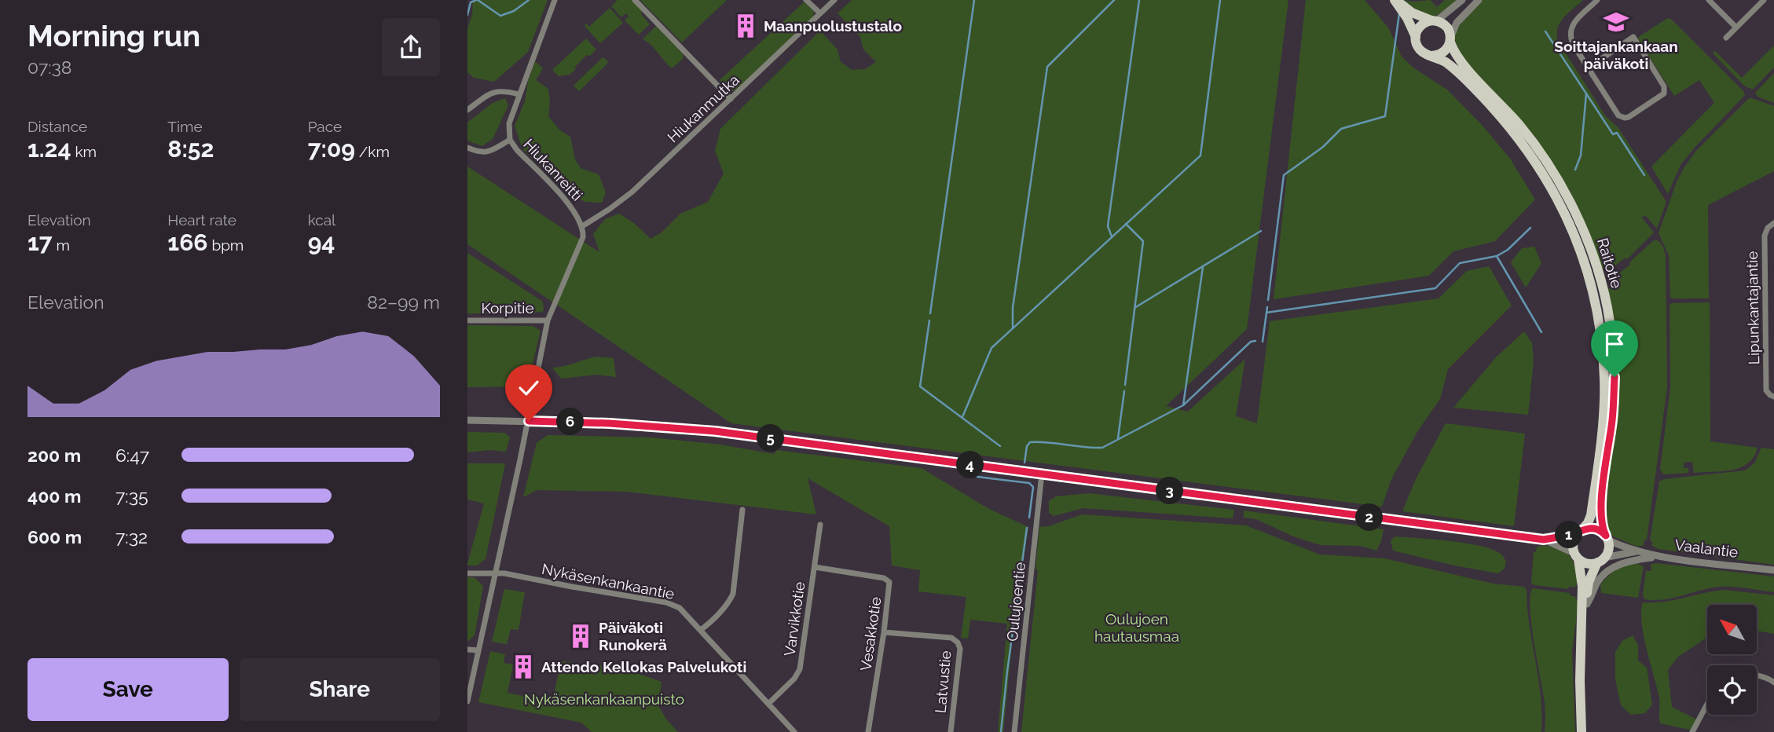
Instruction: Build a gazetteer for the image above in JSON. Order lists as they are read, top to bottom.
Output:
{
  "streets": {
    "main road": ["Raitotie"],
    "street": [
      "Hiukanmutka",
      "Hiukanreitti",
      "Korpitie",
      "Lipunkantajantie",
      "Vaalantie",
      "Nykäsenkankaantie",
      "Oulujoentie",
      "Varvikkotie",
      "Vesakkotie",
      "Latvustie"
    ]
  },
  "crossings": [
    ["Hiukanmutka", "Hiukanreitti"],
    ["Raitotie", "Vaalantie"],
    ["Nykäsenkankaantie", "Varvikkotie"],
    ["Varvikkotie", "Vesakkotie"],
    ["Vesakkotie", "Latvustie"]
  ],
  "parks": ["Oulujoen hautausmaa", "Nykäsenkankaanpuisto"],
  "places": {
    "school or university": ["Soittajankankaan päiväkoti"],
    "building": ["Maanpuolustustalo", "Päiväkoti Runokerä", "Attendo Kellokas Palvelukoti"]
  },
  "north": "top left",
  "page": {
    "heading": ["Morning run", "07:38"],
    "stats": [
      ["Distance", "1.24 km"],
      ["Time", "8:52"],
      ["Pace", "7:09 /km"],
      ["Elevation", "17 m"],
      ["Heart rate", "166 bpm"],
      ["kcal", "94"]
    ],
    "chart": ["Elevation", "82–99 m"],
    "pins": [
      "6",
      "5",
      "4",
      "3",
      "2",
      "1"
    ],
    "list": [
      {
        "name": "200 m",
        "note": "6:47"
      },
      {
        "name": "400 m",
        "note": "7:35"
      },
      {
        "name": "600 m",
        "note": "7:32"
      }
    ],
    "buttons": ["Save", "Share"]
  }
}
